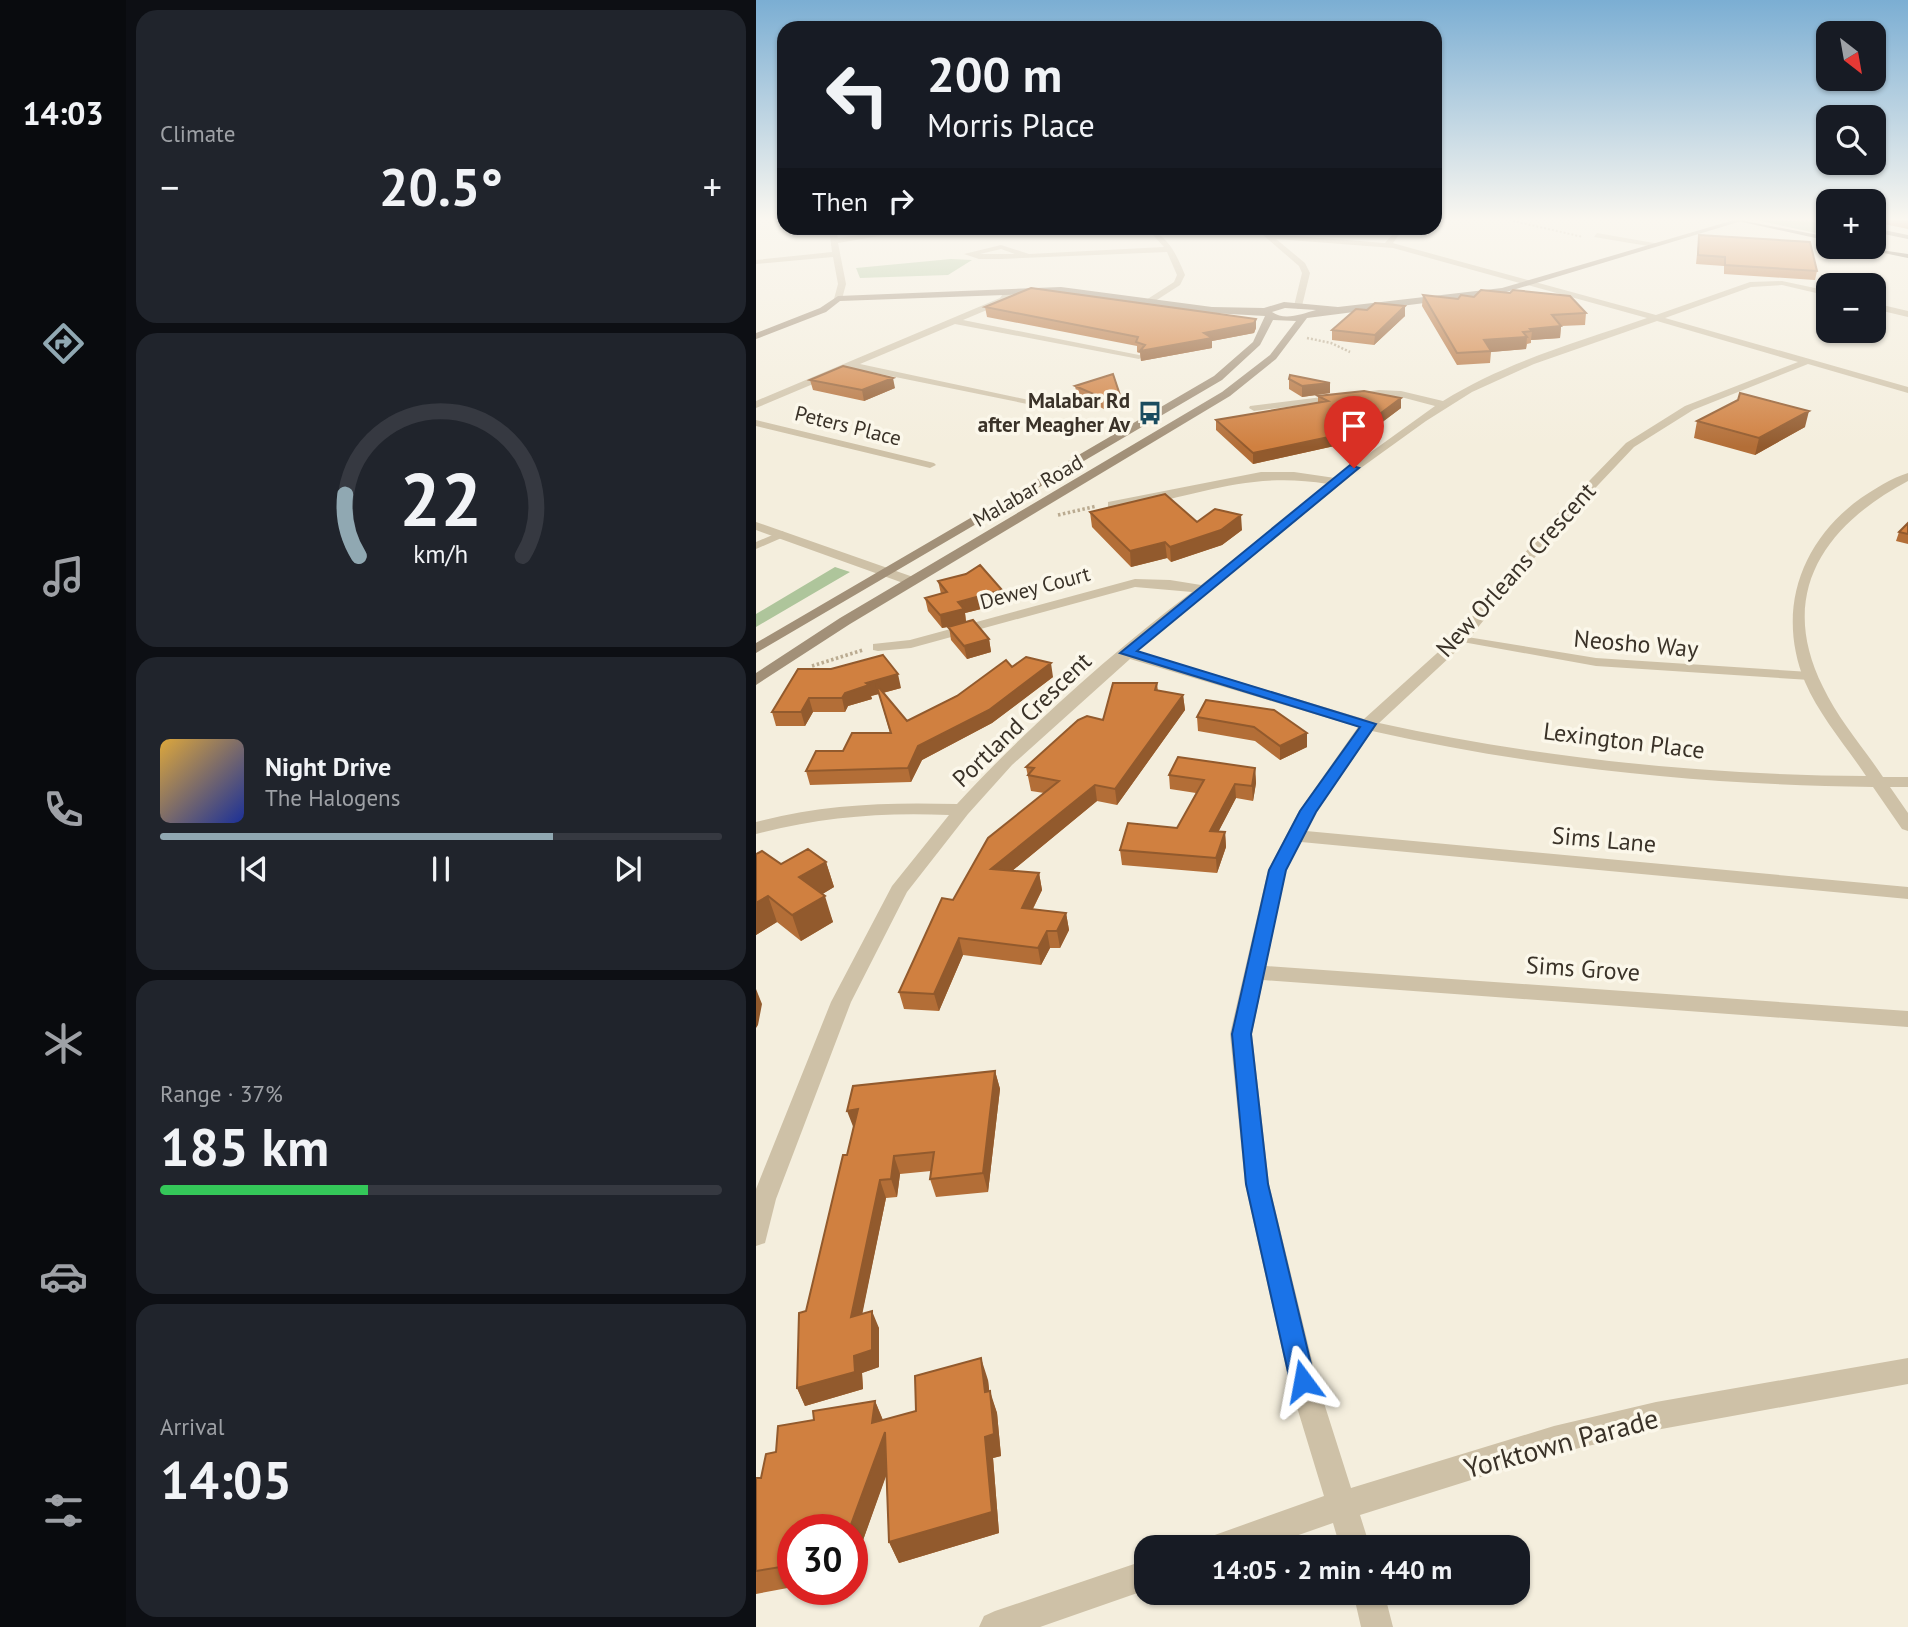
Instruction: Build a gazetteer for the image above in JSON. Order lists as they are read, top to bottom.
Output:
{
  "streets": {
    "main road": ["Malabar Road"],
    "street": [
      "Peters Place",
      "New Orleans Crescent",
      "Dewey Court",
      "Portland Crescent",
      "Lexington Place",
      "Sims Lane",
      "Sims Grove",
      "Yorktown Parade"
    ],
    "lane": ["Neosho Way"]
  },
  "crossings": [
    ["New Orleans Crescent", "Neosho Way"],
    ["New Orleans Crescent", "Lexington Place"],
    ["New Orleans Crescent", "Sims Lane"],
    ["New Orleans Crescent", "Sims Grove"],
    ["New Orleans Crescent", "Yorktown Parade"],
    ["Dewey Court", "Portland Crescent"],
    ["Portland Crescent", "Lexington Place"]
  ],
  "places": {
    "bus stop": ["Malabar Rd after Meagher Av"]
  },
  "north": "bottom right",
  "page": {
    "tabs": "14:03",
    "tile": [
      "Climate",
      ["Range · 37%", "185 km"],
      ["Arrival", "14:05"]
    ],
    "map_buttons": ["+", "−"],
    "turn": ["200 m", "Morris Place"],
    "heat": ["−", "20.5°", "+"],
    "then": "Then",
    "song": ["Night Drive", "The Halogens"],
    "limit": "30",
    "trip": "14:05 · 2 min · 440 m",
    "gauge": ["22", "km/h"]
  }
}
